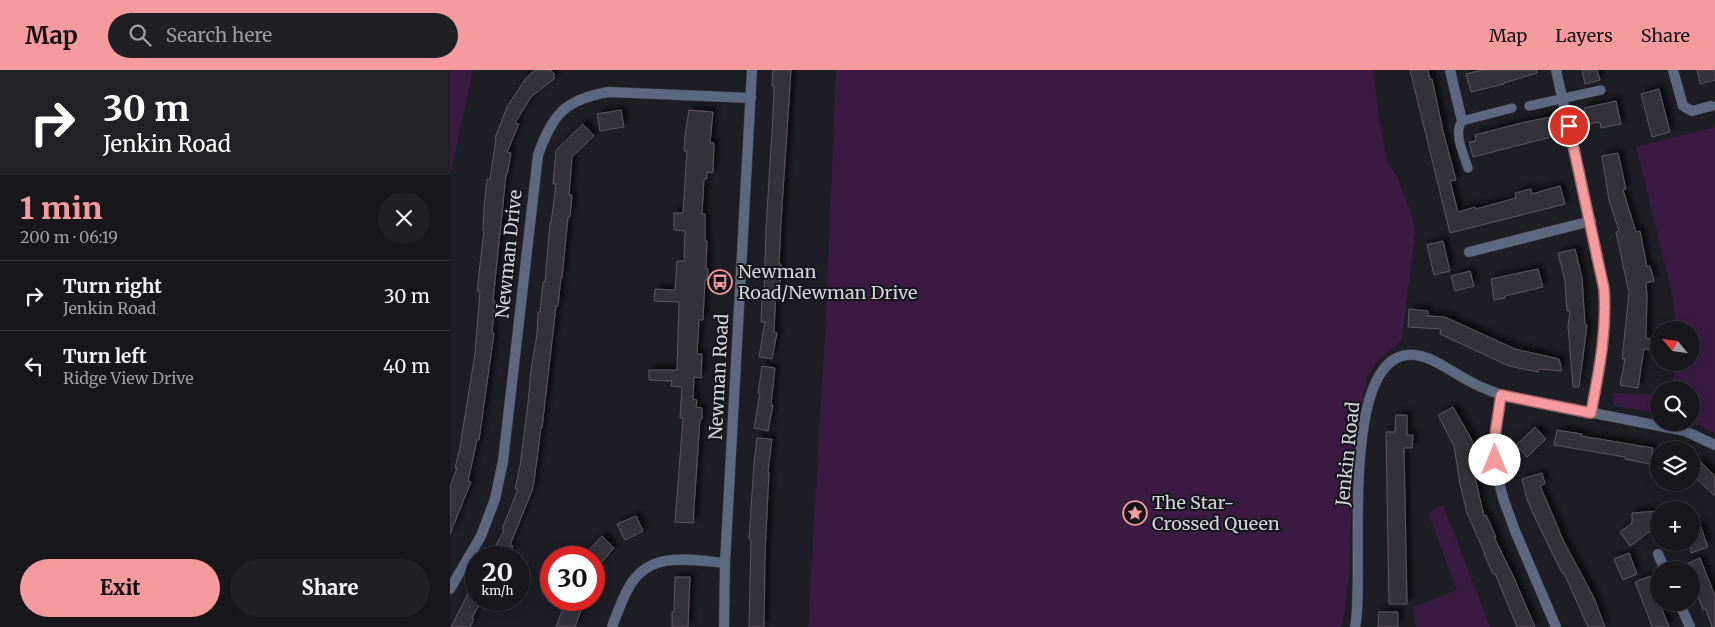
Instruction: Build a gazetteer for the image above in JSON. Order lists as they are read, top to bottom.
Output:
{
  "streets": {
    "street": ["Newman Drive", "Newman Road", "Jenkin Road"]
  },
  "crossings": [
    ["Newman Drive", "Newman Road"]
  ],
  "places": {
    "bus stop": ["Newman Road/Newman Drive"],
    "place": ["The Star- Crossed Queen"]
  },
  "north": "top left",
  "page": {
    "header": "Map",
    "search": "Search here",
    "nav": ["Map", "Layers", "Share"],
    "turn": ["30 m", "Jenkin Road"],
    "heading": ["1 min", "200 m · 06:19"],
    "list": [
      {
        "name": "Turn right",
        "note": "Jenkin Road",
        "value": "30 m"
      },
      {
        "name": "Turn left",
        "note": "Ridge View Drive",
        "value": "40 m"
      }
    ],
    "map_buttons": ["+", "−"],
    "speed": "20 km/h",
    "limit": "30",
    "buttons": ["Exit", "Share"]
  }
}
